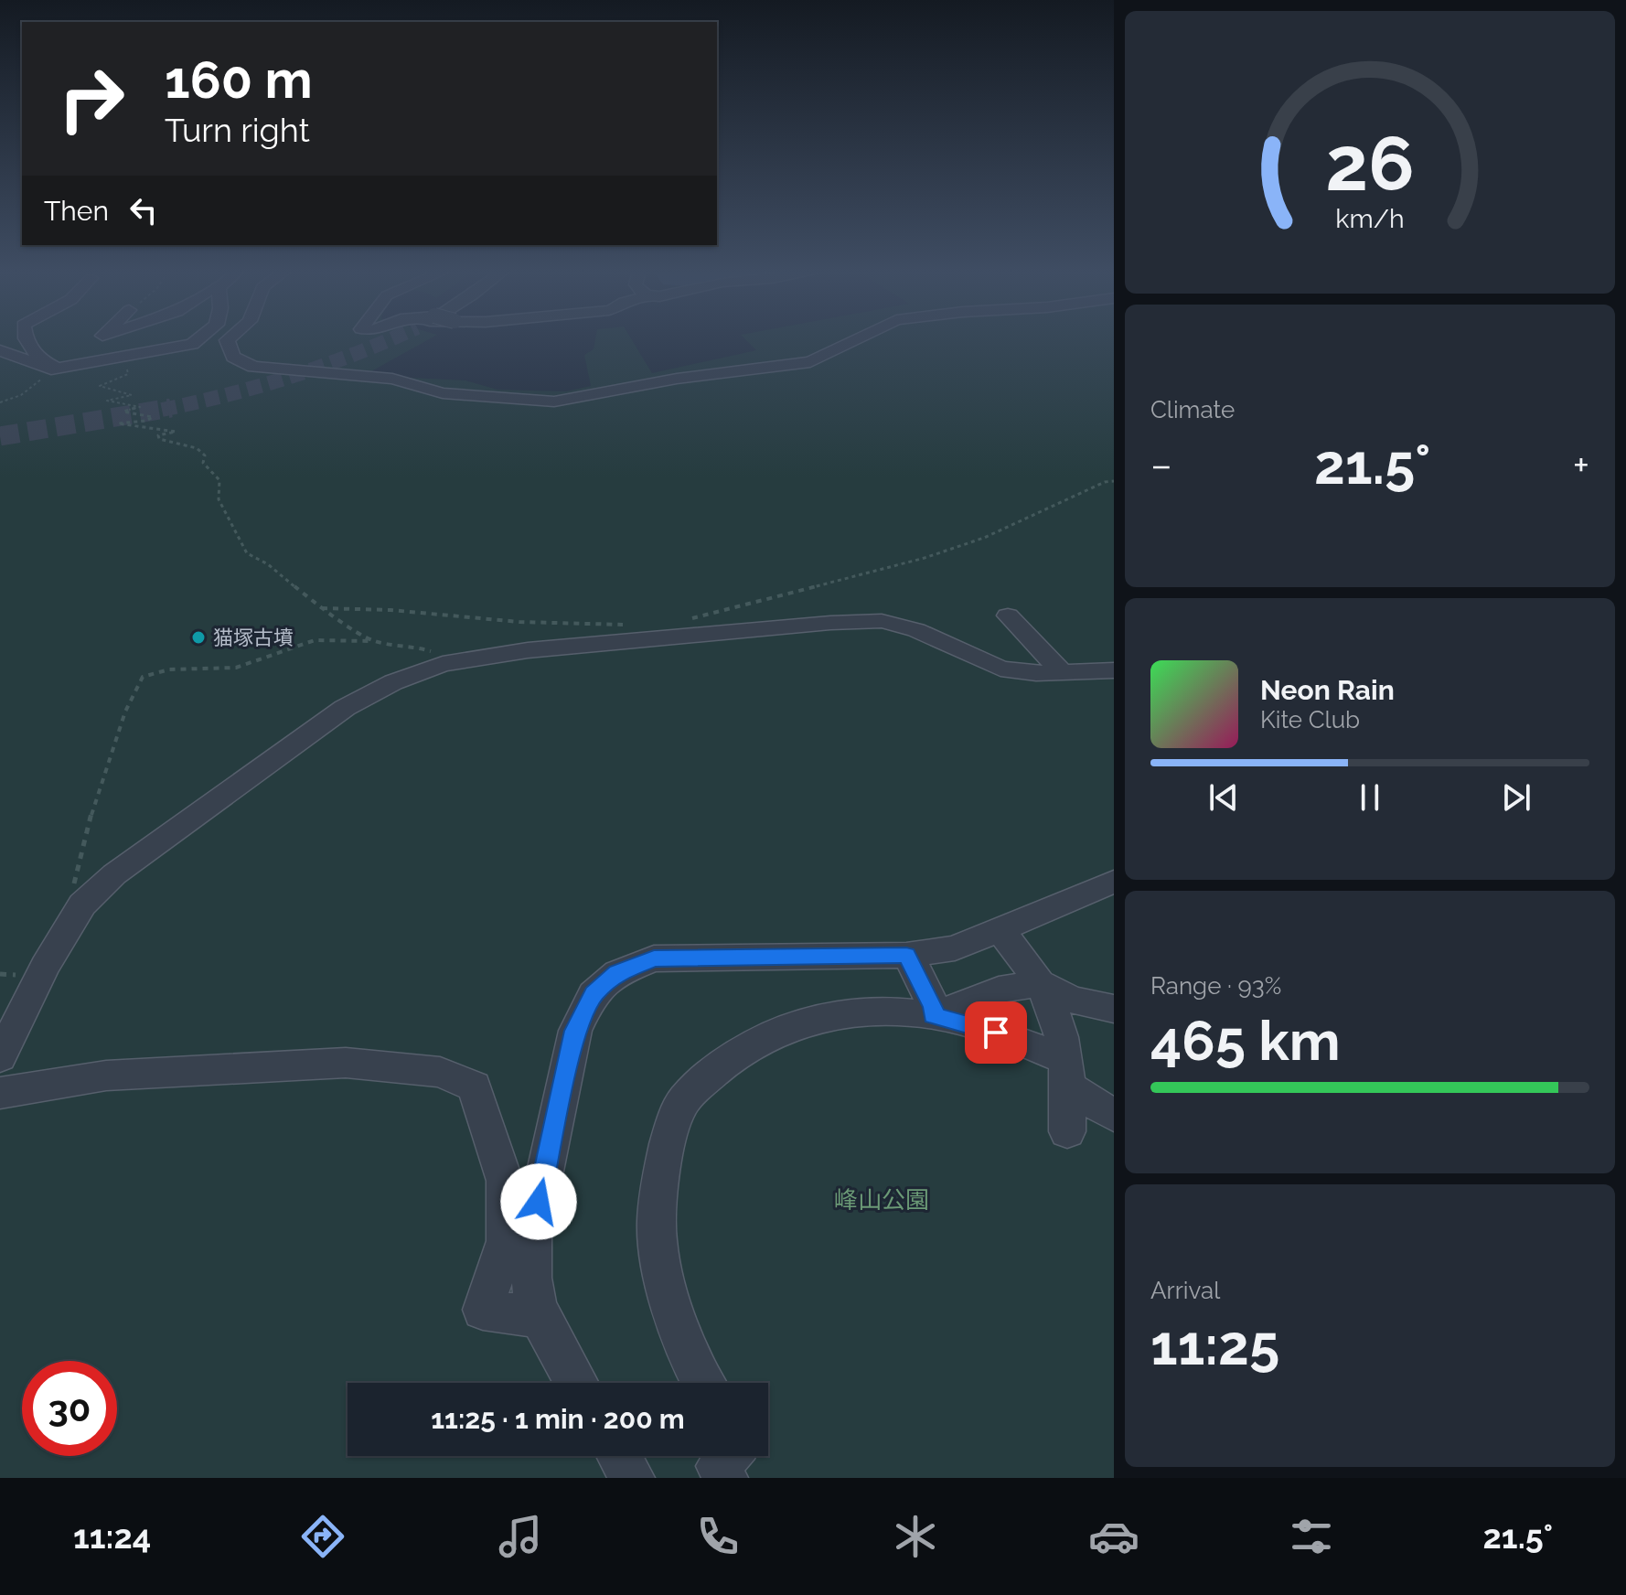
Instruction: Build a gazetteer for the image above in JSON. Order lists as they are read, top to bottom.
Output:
{
  "parks": ["峰山公園"],
  "places": ["猫塚古墳"],
  "page": {
    "turn": ["160 m", "Turn right"],
    "then": "Then",
    "tile": [
      "Climate",
      ["Range · 93%", "465 km"],
      ["Arrival", "11:25"]
    ],
    "heat": ["−", "21.5°", "+"],
    "song": ["Neon Rain", "Kite Club"],
    "limit": "30",
    "trip": "11:25 · 1 min · 200 m",
    "tabs": ["11:24", "21.5°"],
    "gauge": ["26", "km/h"]
  }
}
